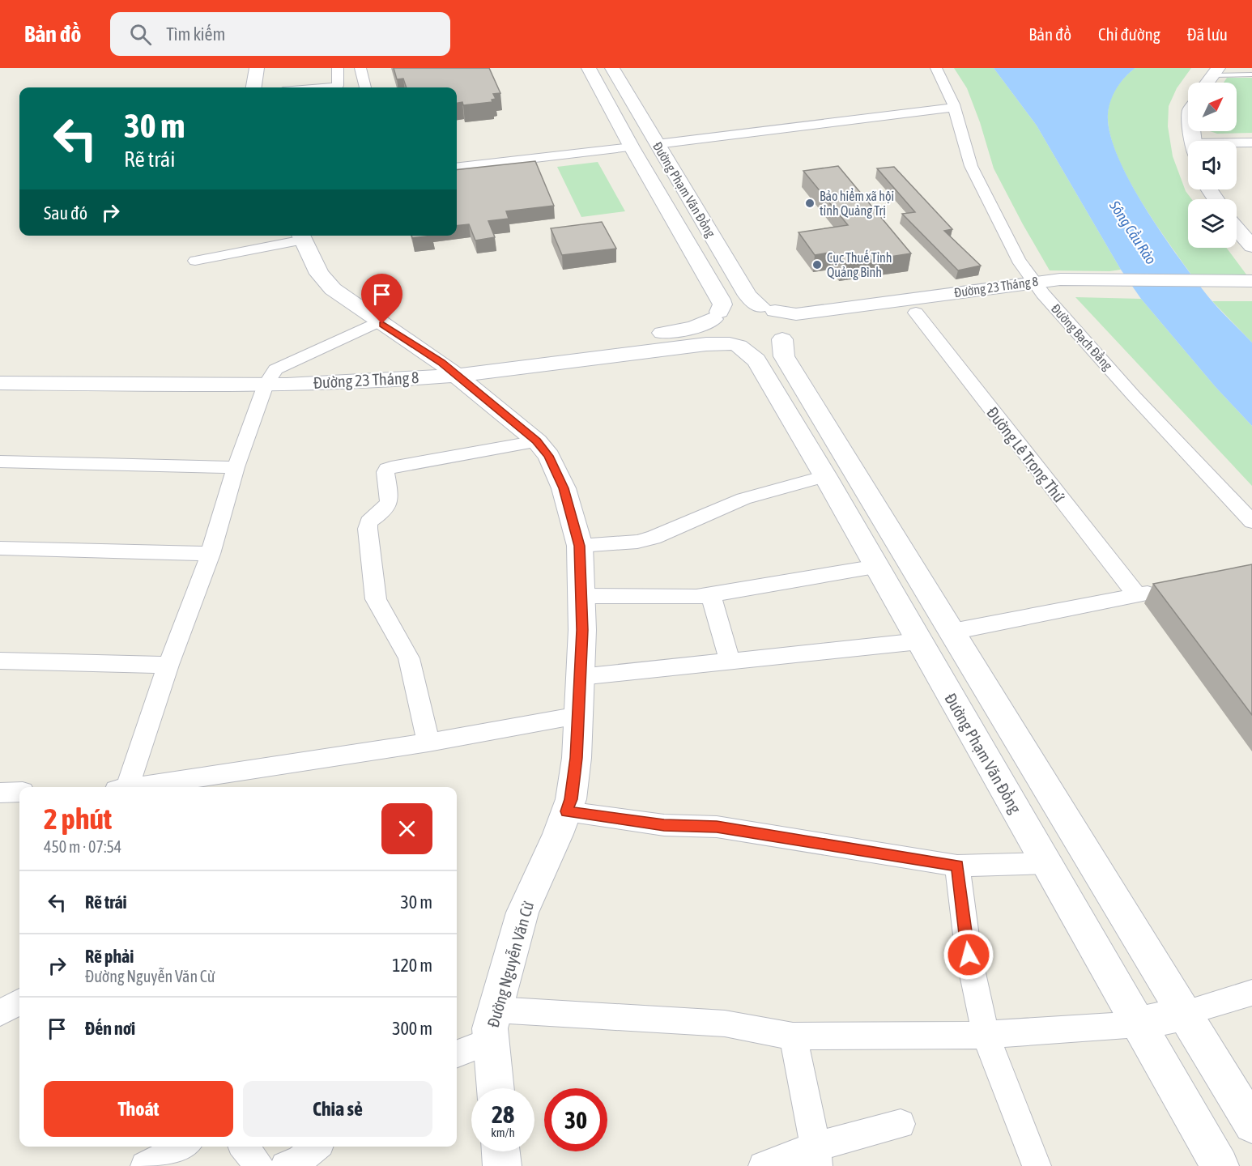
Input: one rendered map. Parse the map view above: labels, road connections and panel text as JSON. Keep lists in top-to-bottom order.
{
  "streets": {
    "street": [
      "Đường Phạm Văn Đồng",
      "Đường 23 Tháng 8",
      "Đường Bạch Đằng",
      "Đường Lê Trọng Thứ",
      "Đường Nguyễn Văn Cừ"
    ]
  },
  "crossings": [
    ["Đường Phạm Văn Đồng", "Đường 23 Tháng 8"],
    ["Đường 23 Tháng 8", "Đường Bạch Đằng"],
    ["Đường 23 Tháng 8", "Đường Lê Trọng Thứ"],
    ["Đường 23 Tháng 8", "Đường Nguyễn Văn Cừ"]
  ],
  "water": ["Sông Cầu Rào"],
  "places": ["Bảo hiểm xã hội tỉnh Quảng Trị", "Cục Thuế Tỉnh Quảng Bình"],
  "north": "top right",
  "page": {
    "header": "Bản đồ",
    "search": "Tìm kiếm",
    "nav": ["Bản đồ", "Chỉ đường", "Đã lưu"],
    "turn": ["30 m", "Rẽ trái"],
    "then": "Sau đó",
    "heading": ["2 phút", "450 m · 07:54"],
    "list": [
      {
        "name": "Rẽ trái",
        "value": "30 m"
      },
      {
        "name": "Rẽ phải",
        "note": "Đường Nguyễn Văn Cừ",
        "value": "120 m"
      },
      {
        "name": "Đến nơi",
        "value": "300 m"
      }
    ],
    "buttons": ["Thoát", "Chia sẻ"],
    "speed": "28 km/h",
    "limit": "30"
  }
}
